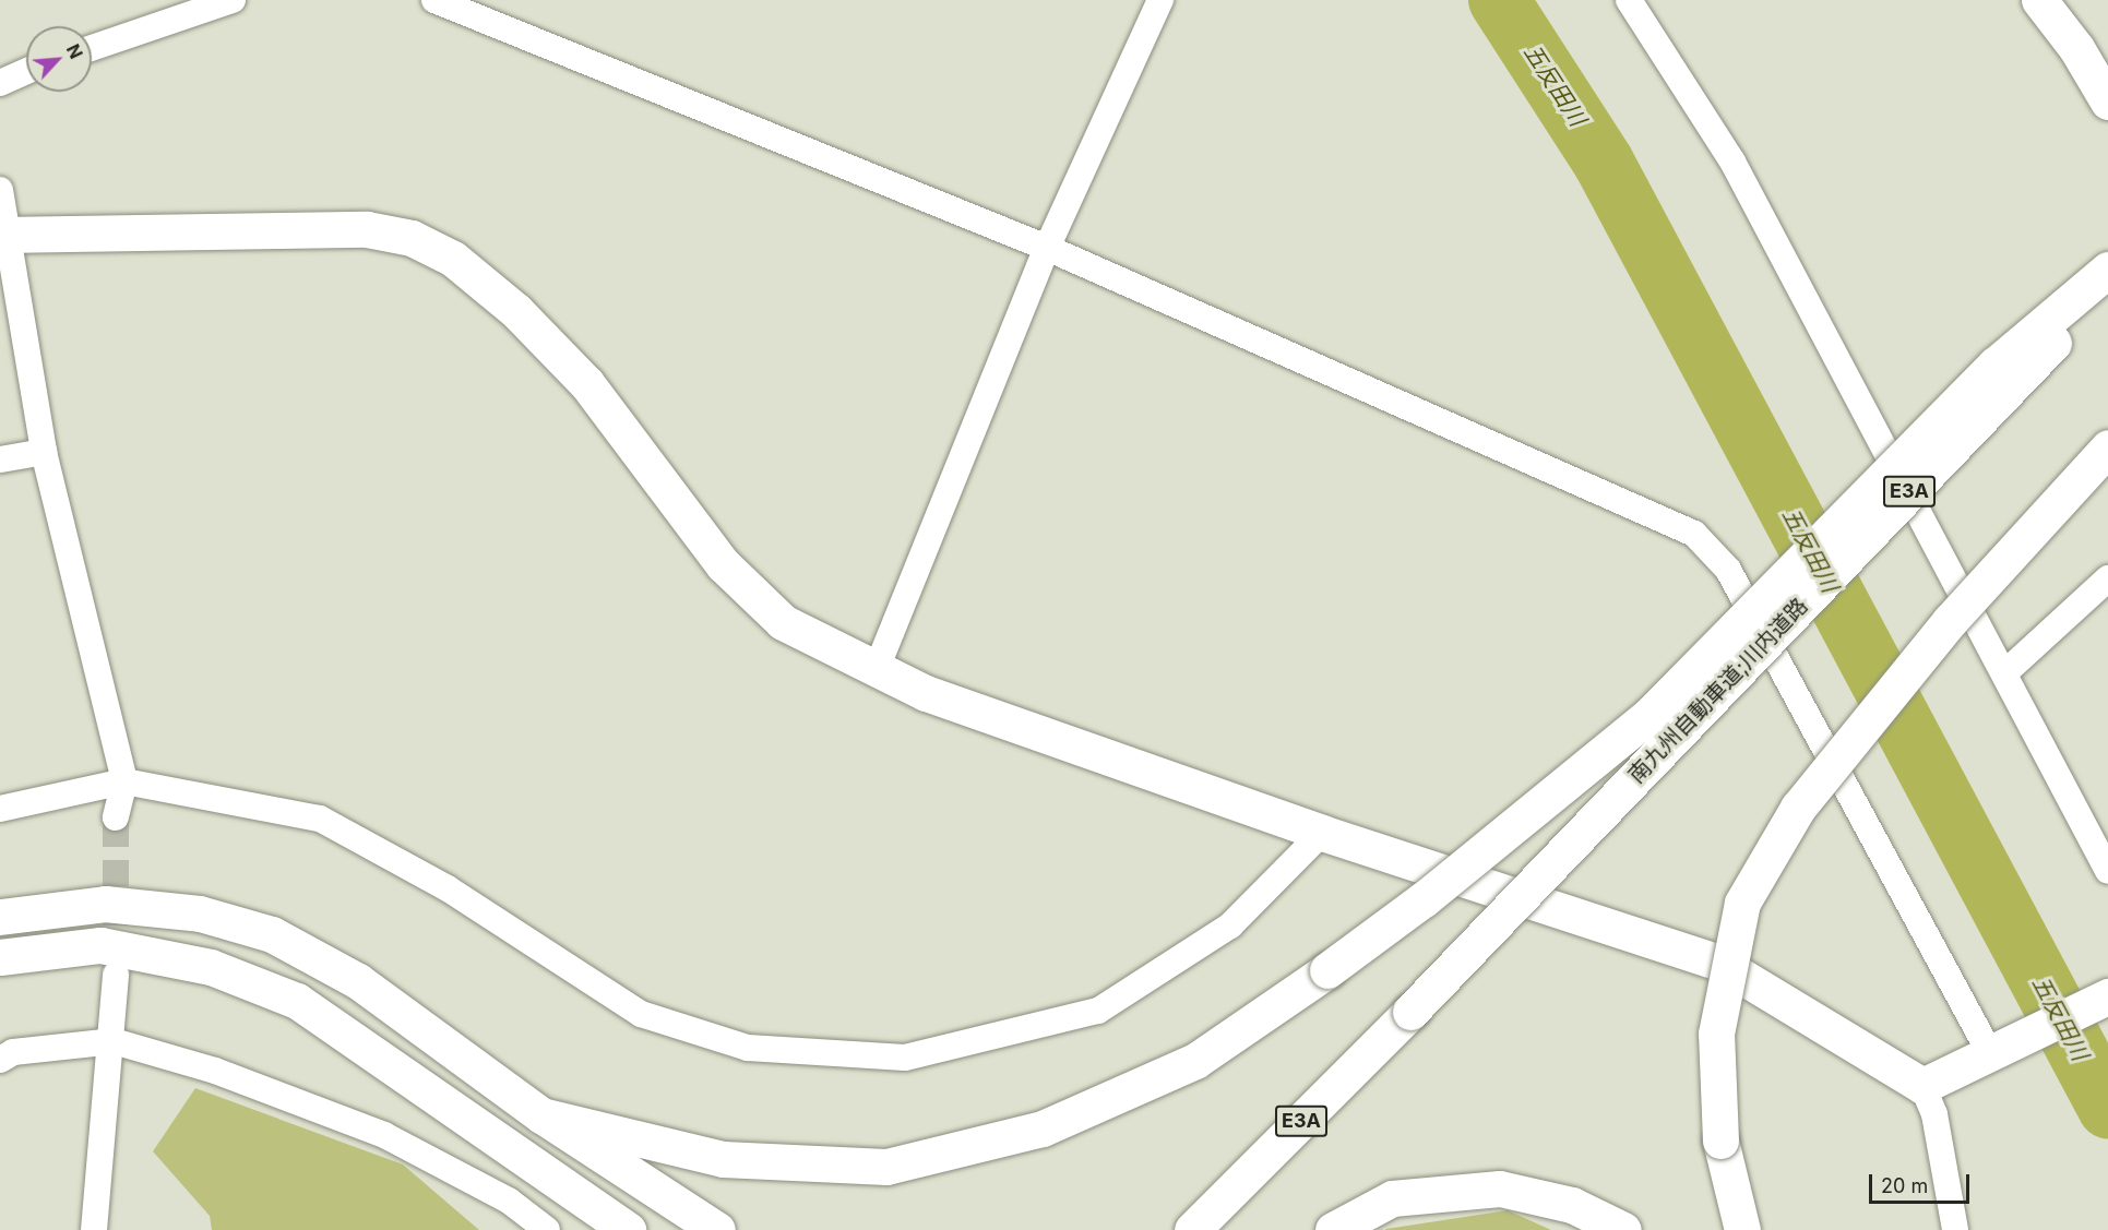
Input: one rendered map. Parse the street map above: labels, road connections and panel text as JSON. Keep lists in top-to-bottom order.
{
  "streets": {
    "main road": ["E3A", "南九州自動車道;川内道路"]
  },
  "water": ["五反田川"],
  "scale_bar": "20 m",
  "north": "top right"
}
